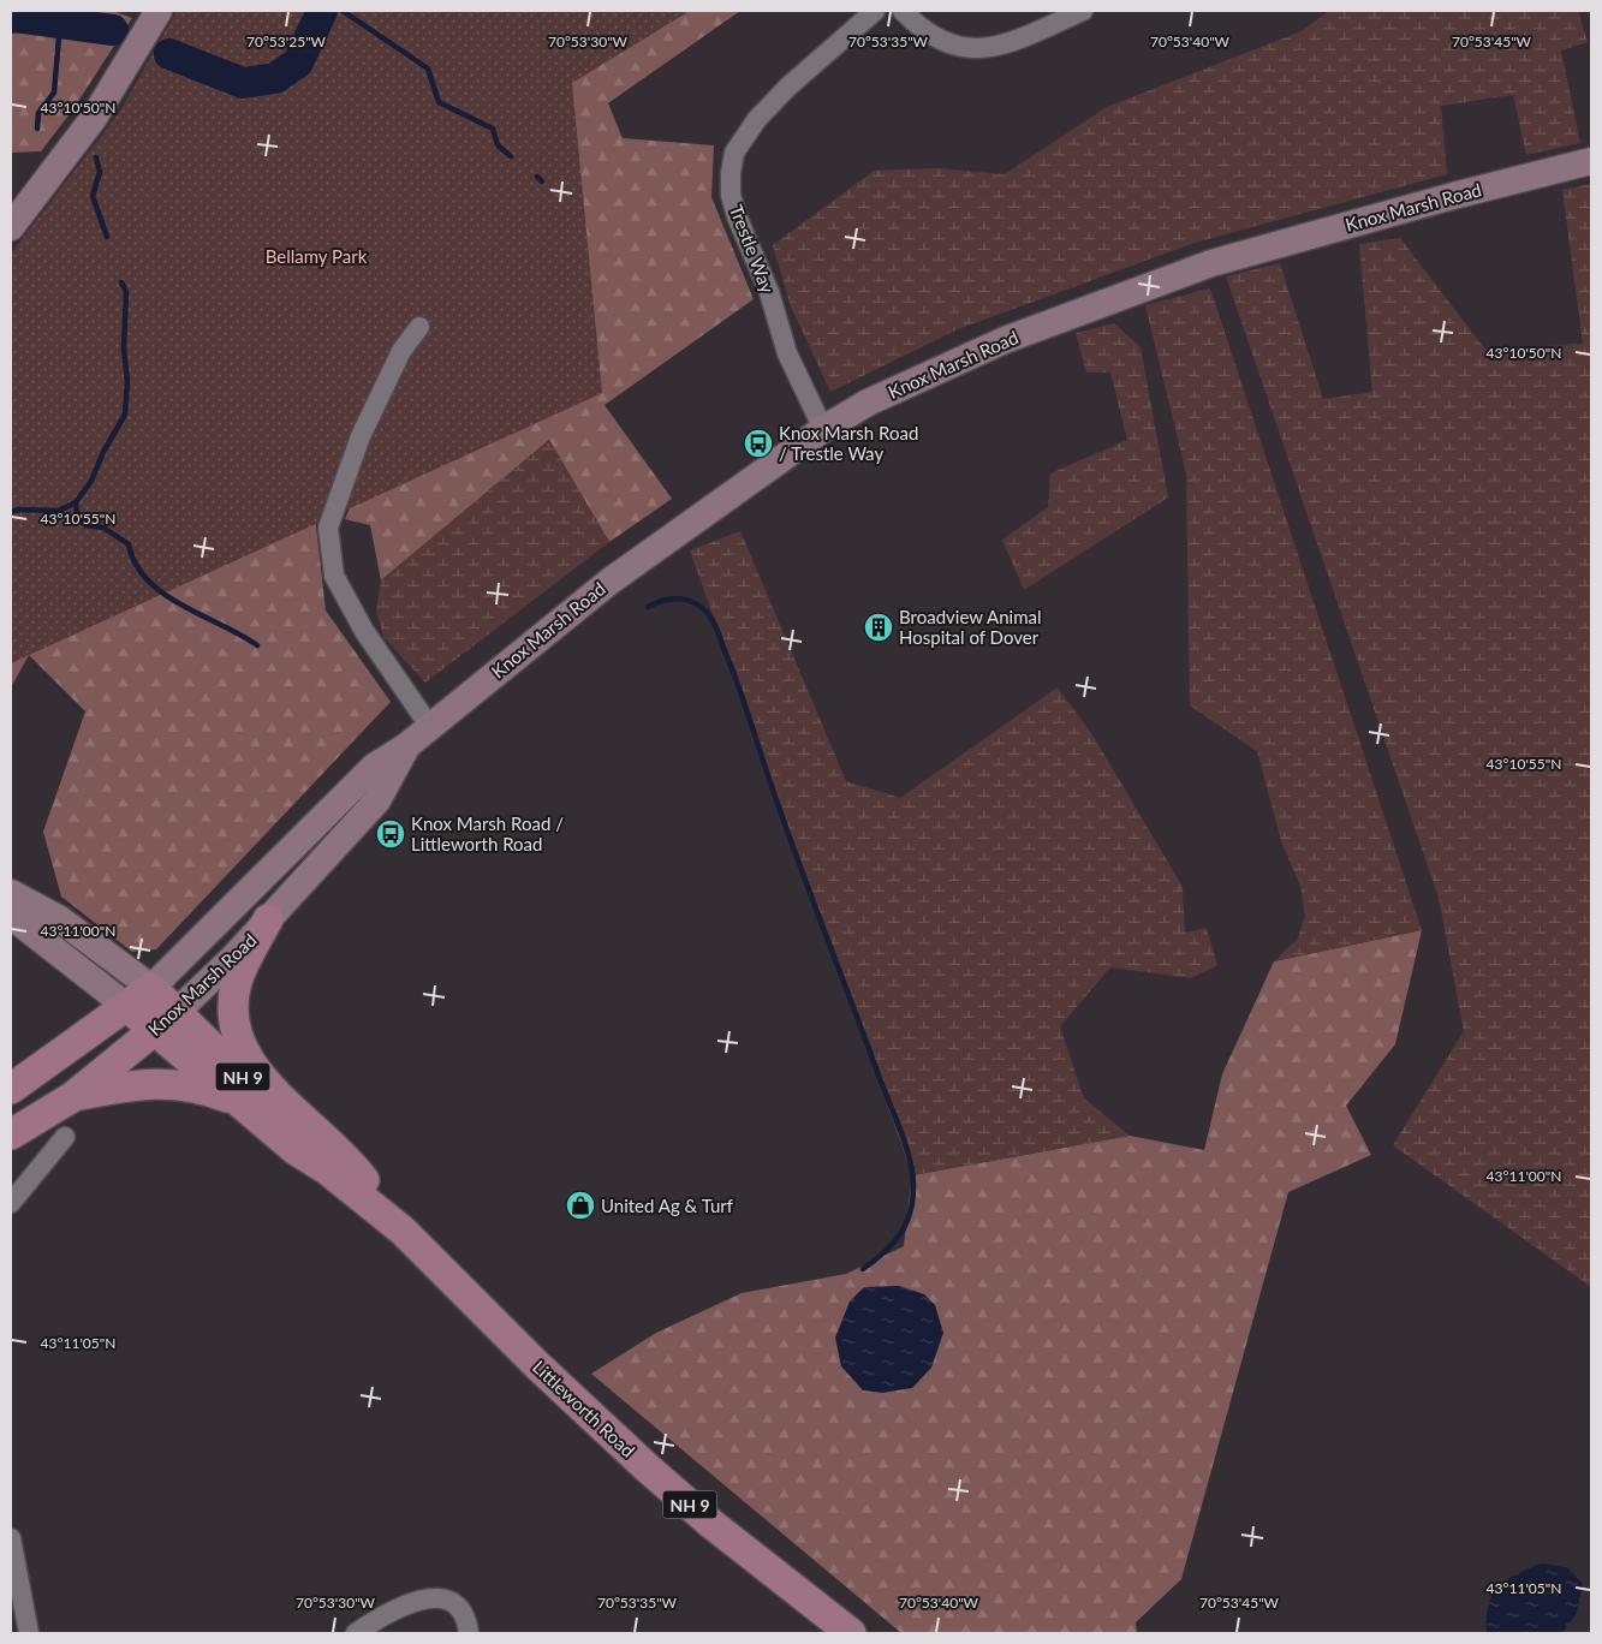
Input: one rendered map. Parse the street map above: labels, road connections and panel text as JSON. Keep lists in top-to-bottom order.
{
  "streets": {
    "main road": ["Knox Marsh Road", "NH 9", "Littleworth Road"],
    "street": ["Trestle Way"]
  },
  "crossings": [
    ["Knox Marsh Road", "Trestle Way"],
    ["Knox Marsh Road", "NH 9"],
    ["Knox Marsh Road", "Littleworth Road"],
    ["NH 9", "Littleworth Road"]
  ],
  "parks": ["Bellamy Park"],
  "places": {
    "bus stop": ["Knox Marsh Road / Trestle Way", "Knox Marsh Road / Littleworth Road"],
    "building": ["Broadview Animal Hospital of Dover"],
    "shop": ["United Ag & Turf"]
  },
  "coordinates": [
    "70°53'25\"W",
    "70°53'30\"W",
    "70°53'35\"W",
    "70°53'40\"W",
    "70°53'45\"W",
    "43°10'50\"N",
    "43°10'55\"N",
    "43°11'00\"N",
    "43°11'05\"N"
  ]
}
